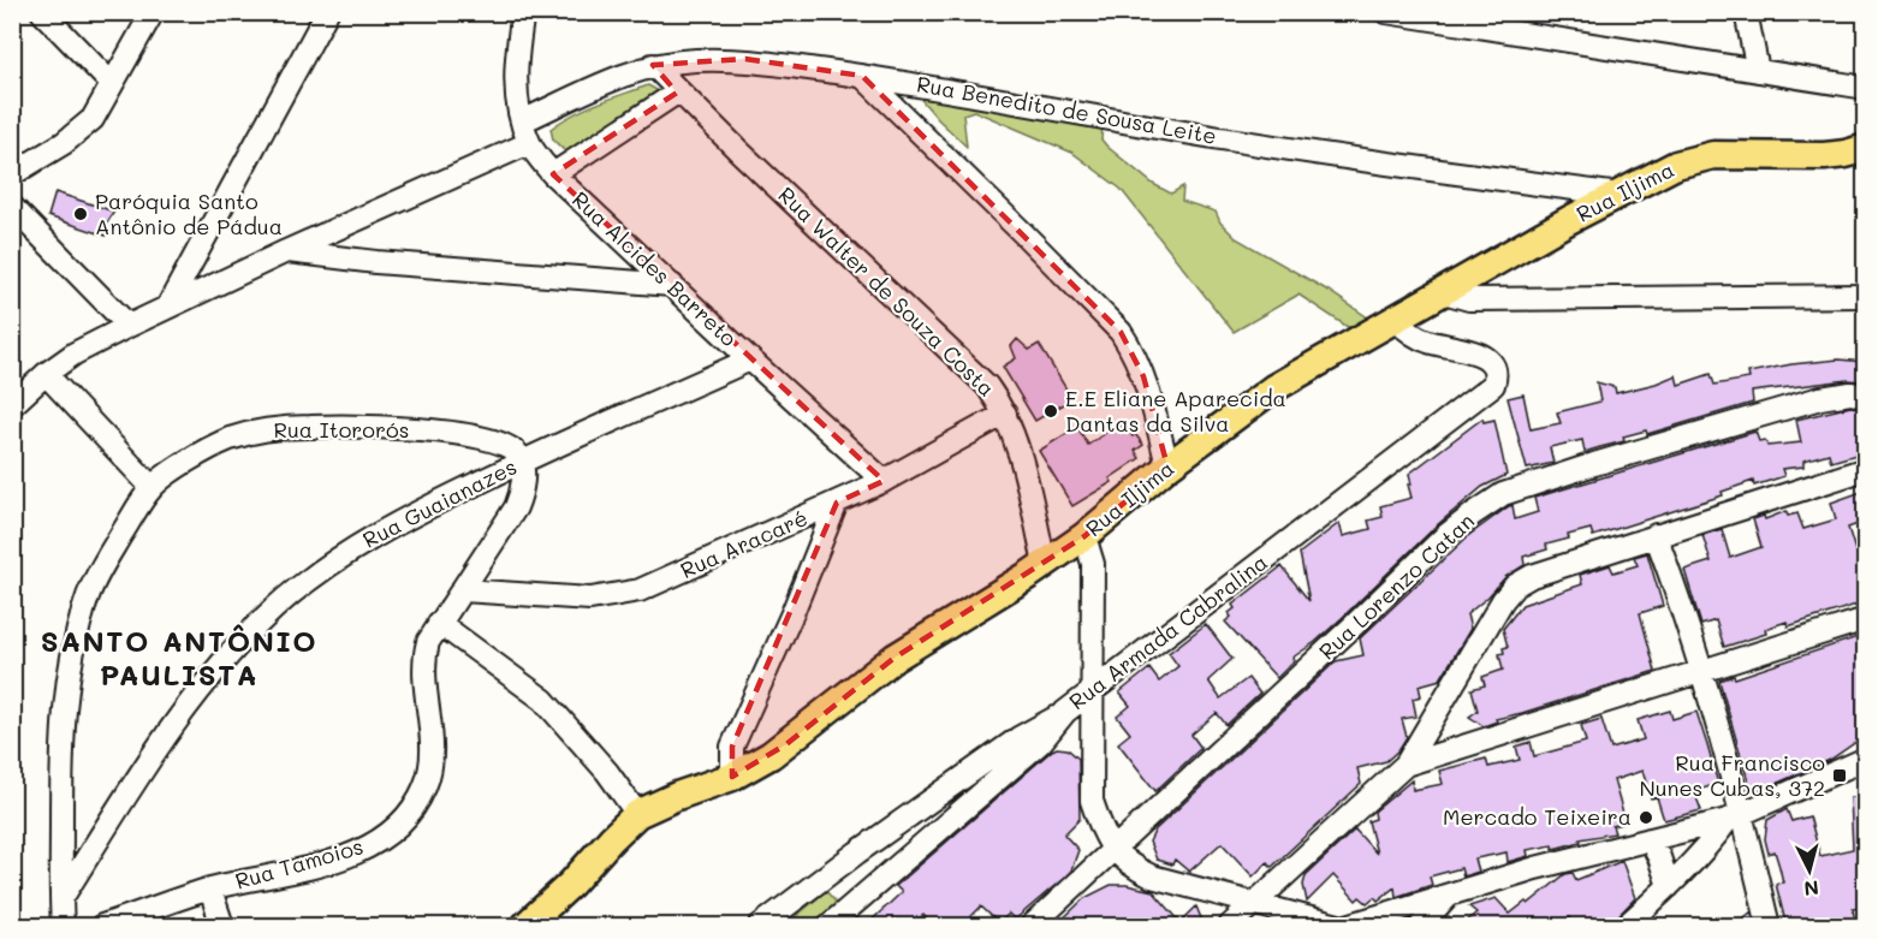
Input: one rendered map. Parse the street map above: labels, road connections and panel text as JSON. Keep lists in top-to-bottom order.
{
  "streets": {
    "main road": ["Rua Iljima"],
    "street": [
      "Rua Benedito de Sousa Leite",
      "Rua Alcides Barreto",
      "Rua Walter de Souza Costa",
      "Rua Itororós",
      "Rua Guaianazes",
      "Rua Aracaré",
      "Rua Lorenzo Catan",
      "Rua Armada Cabralina",
      "Rua Tamoios"
    ]
  },
  "crossings": [
    ["Rua Benedito de Sousa Leite", "Rua Iljima"],
    ["Rua Benedito de Sousa Leite", "Rua Alcides Barreto"],
    ["Rua Benedito de Sousa Leite", "Rua Walter de Souza Costa"],
    ["Rua Iljima", "Rua Walter de Souza Costa"],
    ["Rua Iljima", "Rua Armada Cabralina"],
    ["Rua Alcides Barreto", "Rua Guaianazes"],
    ["Rua Alcides Barreto", "Rua Aracaré"],
    ["Rua Walter de Souza Costa", "Rua Aracaré"],
    ["Rua Itororós", "Rua Guaianazes"],
    ["Rua Itororós", "Rua Tamoios"],
    ["Rua Guaianazes", "Rua Tamoios"],
    ["Rua Aracaré", "Rua Tamoios"]
  ],
  "districts": ["SANTO ANTÔNIO PAULISTA"],
  "places": {
    "other": ["Paróquia Santo Antônio de Pádua", "E.E Eliane Aparecida Dantas da Silva", "Mercado Teixeira"],
    "transit": ["Rua Francisco Nunes Cubas, 372"]
  },
  "north": "bottom"
}
